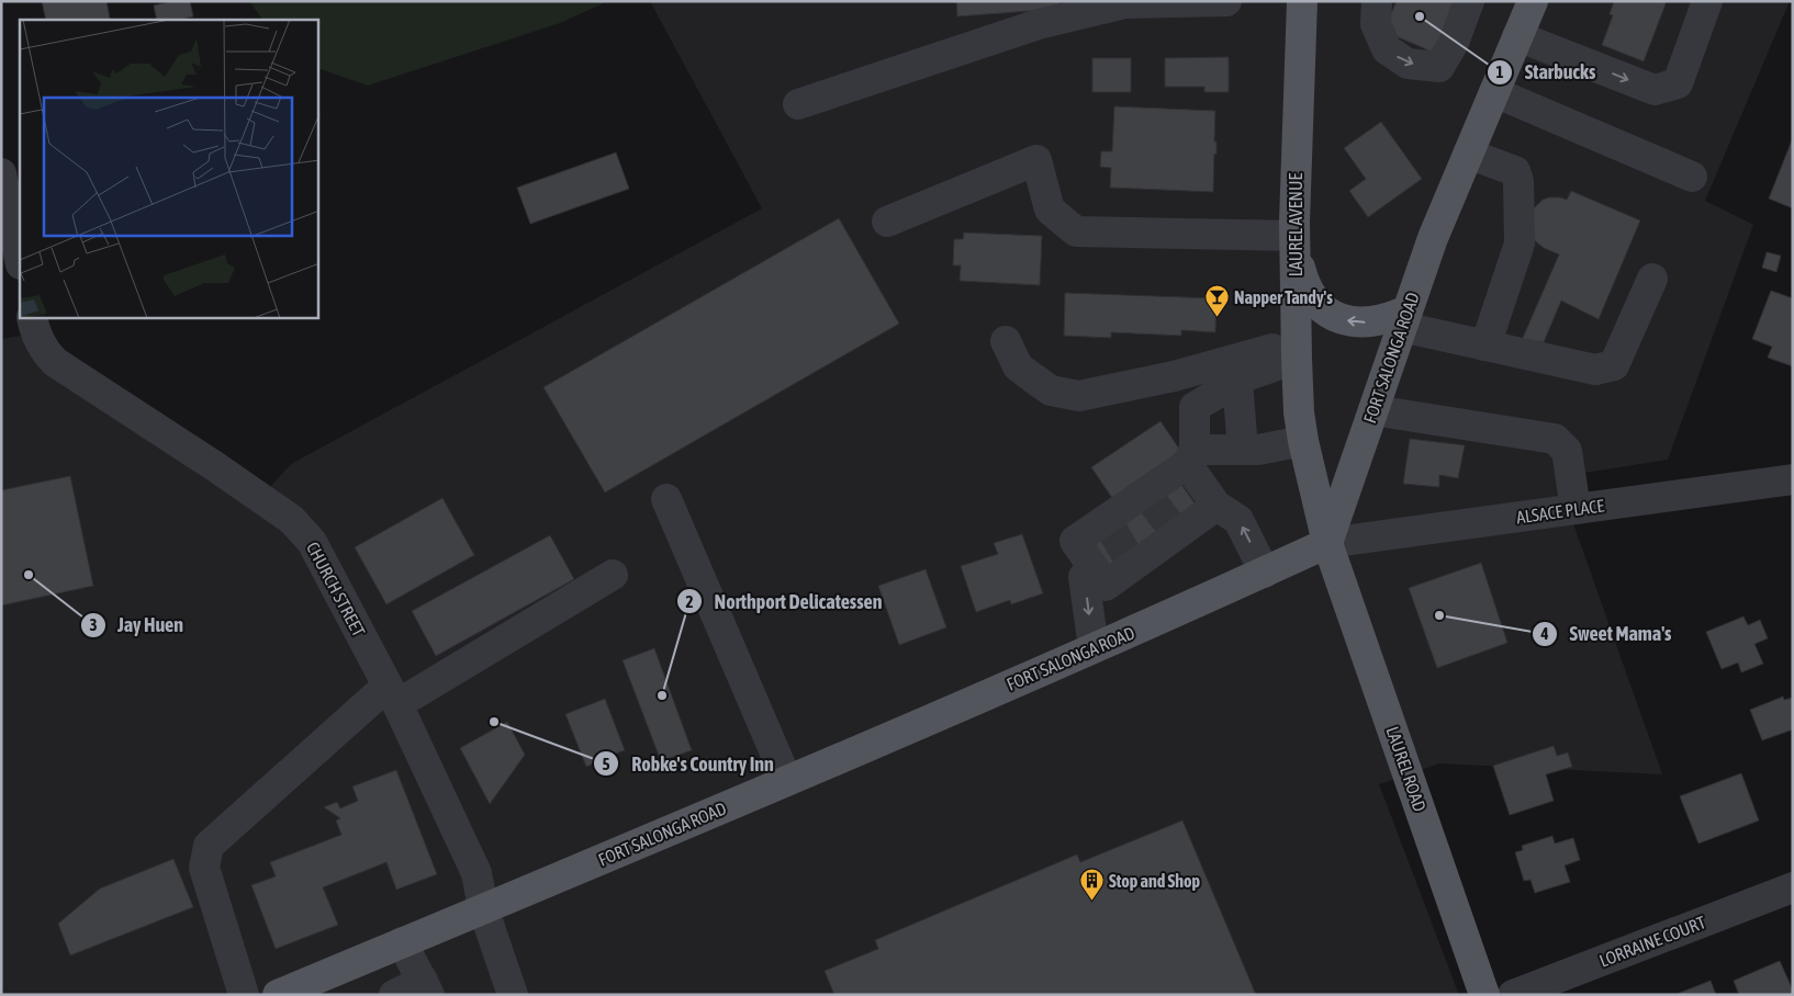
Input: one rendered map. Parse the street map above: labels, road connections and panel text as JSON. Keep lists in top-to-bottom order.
{
  "streets": {
    "main road": ["LAUREL AVENUE", "FORT SALONGA ROAD", "LAUREL ROAD"],
    "street": ["ALSACE PLACE", "CHURCH STREET", "LORRAINE COURT"]
  },
  "crossings": [
    ["LAUREL AVENUE", "FORT SALONGA ROAD"],
    ["LAUREL AVENUE", "ALSACE PLACE"],
    ["LAUREL AVENUE", "LAUREL ROAD"],
    ["FORT SALONGA ROAD", "ALSACE PLACE"],
    ["FORT SALONGA ROAD", "CHURCH STREET"],
    ["FORT SALONGA ROAD", "LAUREL ROAD"],
    ["ALSACE PLACE", "LAUREL ROAD"]
  ],
  "places": {
    "other": [
      "Starbucks",
      "Jay Huen",
      "Sweet Mama's",
      "Northport Delicatessen",
      "Robke's Country Inn"
    ],
    "bar": ["Napper Tandy's"],
    "building": ["Stop and Shop"]
  }
}
